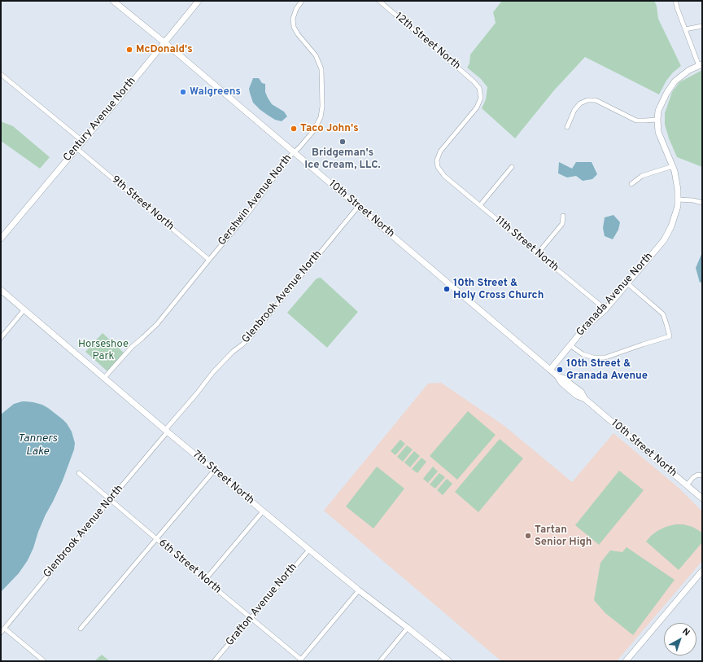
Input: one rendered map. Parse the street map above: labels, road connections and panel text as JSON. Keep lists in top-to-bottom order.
{
  "streets": {
    "main road": [
      "Century Avenue North",
      "10th Street North",
      "Granada Avenue North",
      "7th Street North"
    ],
    "street": [
      "12th Street North",
      "Gershwin Avenue North",
      "9th Street North",
      "11th Street North",
      "Glenbrook Avenue North",
      "6th Street North",
      "Grafton Avenue North"
    ]
  },
  "crossings": [
    ["12th Street North", "11th Street North"],
    ["Century Avenue North", "9th Street North"],
    ["Century Avenue North", "10th Street North"],
    ["Gershwin Avenue North", "9th Street North"],
    ["Gershwin Avenue North", "10th Street North"],
    ["Gershwin Avenue North", "7th Street North"],
    ["10th Street North", "Granada Avenue North"],
    ["10th Street North", "Glenbrook Avenue North"],
    ["11th Street North", "Granada Avenue North"],
    ["Glenbrook Avenue North", "7th Street North"],
    ["Glenbrook Avenue North", "6th Street North"],
    ["7th Street North", "Grafton Avenue North"],
    ["6th Street North", "Grafton Avenue North"]
  ],
  "water": ["Tanners Lake"],
  "parks": ["Horseshoe Park"],
  "places": [
    "McDonald's",
    "Walgreens",
    "Taco John's",
    "Bridgeman's Ice Cream, LLC.",
    "10th Street & Holy Cross Church",
    "10th Street & Granada Avenue",
    "Tartan Senior High"
  ],
  "north": "top right"
}
